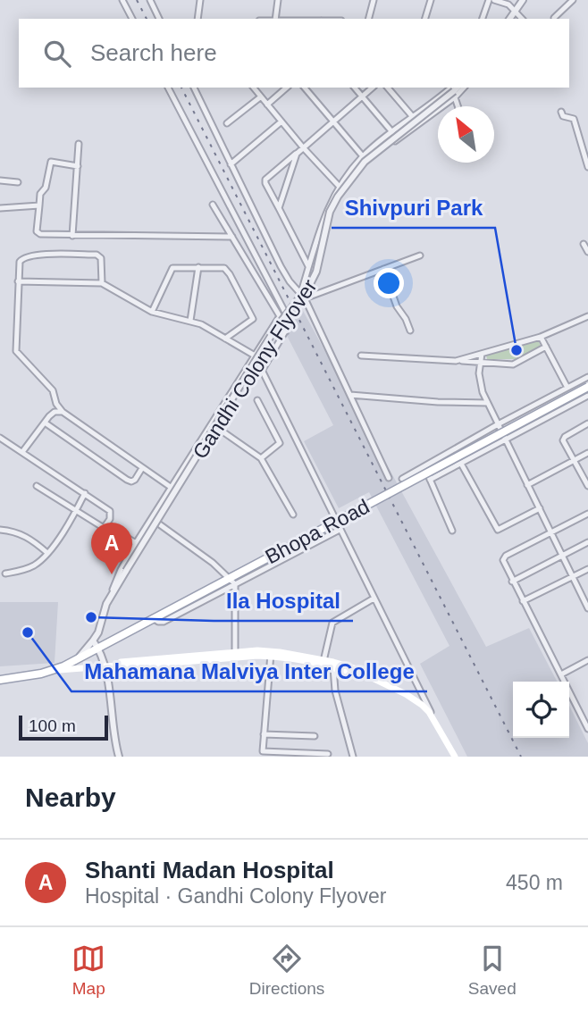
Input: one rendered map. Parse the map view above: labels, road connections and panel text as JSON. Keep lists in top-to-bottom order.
{
  "streets": {
    "main road": ["Bhopa Road"],
    "street": ["Gandhi Colony Flyover"]
  },
  "crossings": [
    ["Gandhi Colony Flyover", "Bhopa Road"]
  ],
  "places": ["Shivpuri Park", "Ila Hospital", "Mahamana Malviya Inter College"],
  "scale_bar": "100 m",
  "north": "top left",
  "page": {
    "search": "Search here",
    "pins": "A",
    "scale": "100 m",
    "heading": "Nearby",
    "list": [
      {
        "mark": "A",
        "name": "Shanti Madan Hospital",
        "note": "Hospital · Gandhi Colony Flyover",
        "value": "450 m"
      }
    ],
    "nav": ["Map", "Directions", "Saved"]
  }
}
